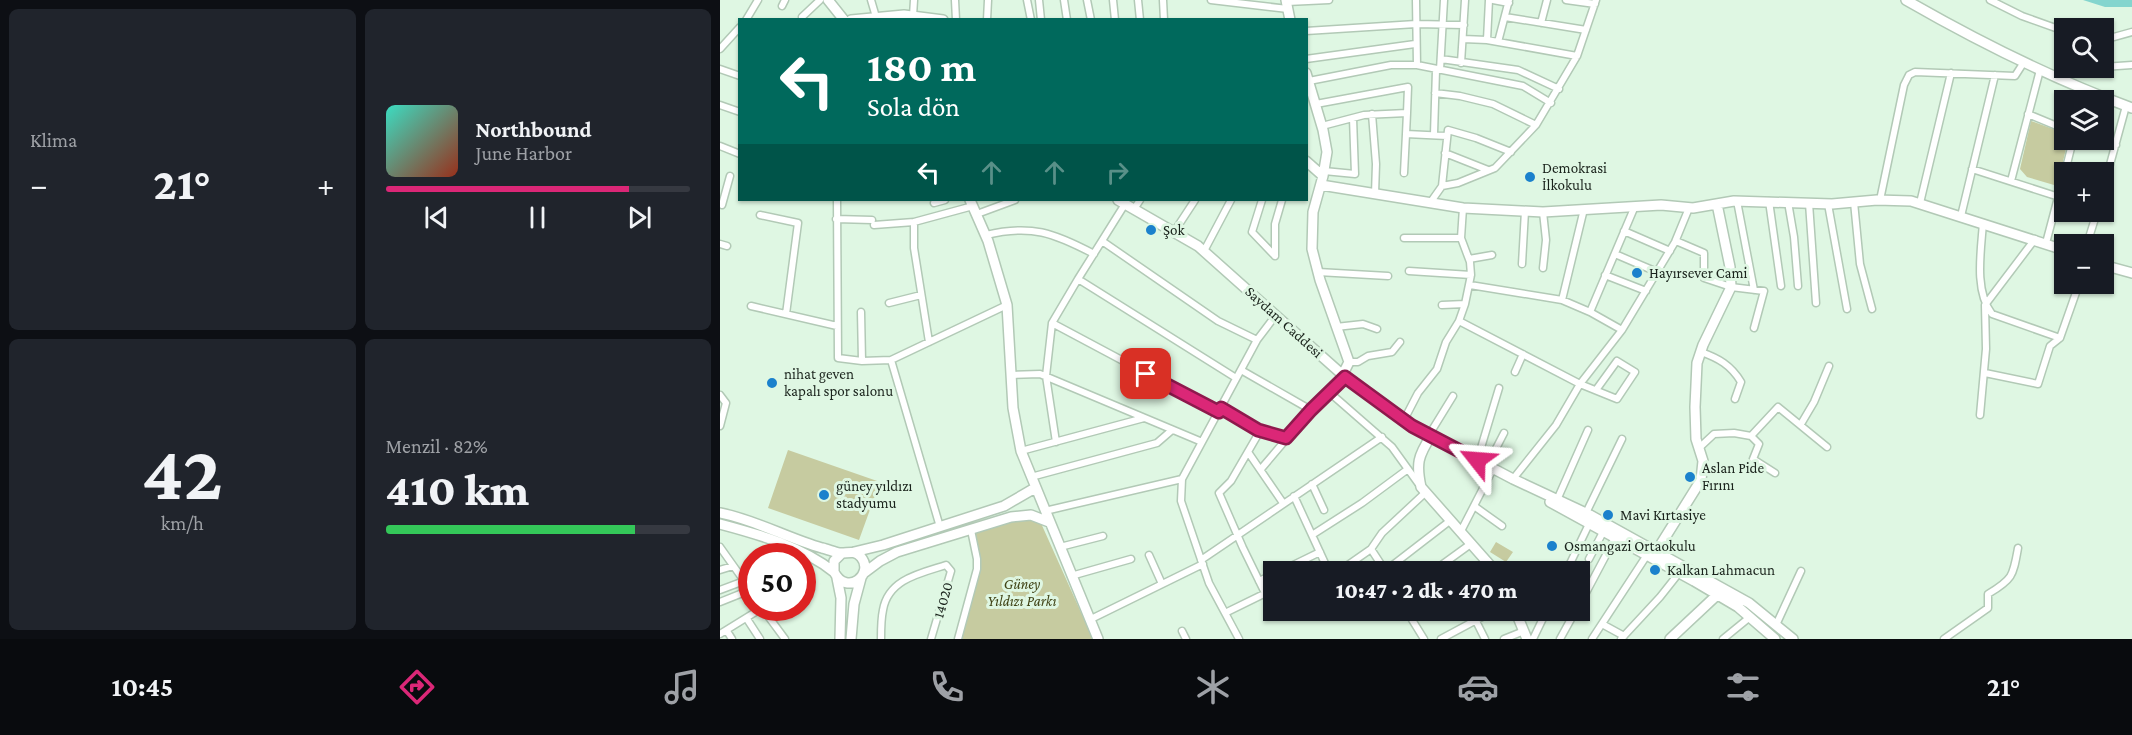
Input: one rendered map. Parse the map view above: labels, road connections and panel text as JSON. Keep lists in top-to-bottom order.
{
  "streets": {
    "main road": ["Saydam Caddesi"],
    "street": ["14020"]
  },
  "parks": ["Güney Yıldızı Parkı"],
  "places": [
    "Demokrasi İlkokulu",
    "Şok",
    "Hayırsever Cami",
    "nihat geven kapalı spor salonu",
    "Aslan Pide Fırını",
    "güney yıldızı stadyumu",
    "Mavi Kırtasiye",
    "Osmangazi Ortaokulu",
    "Kalkan Lahmacun"
  ],
  "page": {
    "tile": [
      "Klima",
      ["42", "km/h"],
      ["Menzil · 82%", "410 km"]
    ],
    "map_buttons": ["+", "−"],
    "turn": ["180 m", "Sola dön"],
    "song": ["Northbound", "June Harbor"],
    "heat": ["−", "21°", "+"],
    "limit": "50",
    "trip": "10:47 · 2 dk · 470 m",
    "tabs": ["10:45", "21°"]
  }
}
